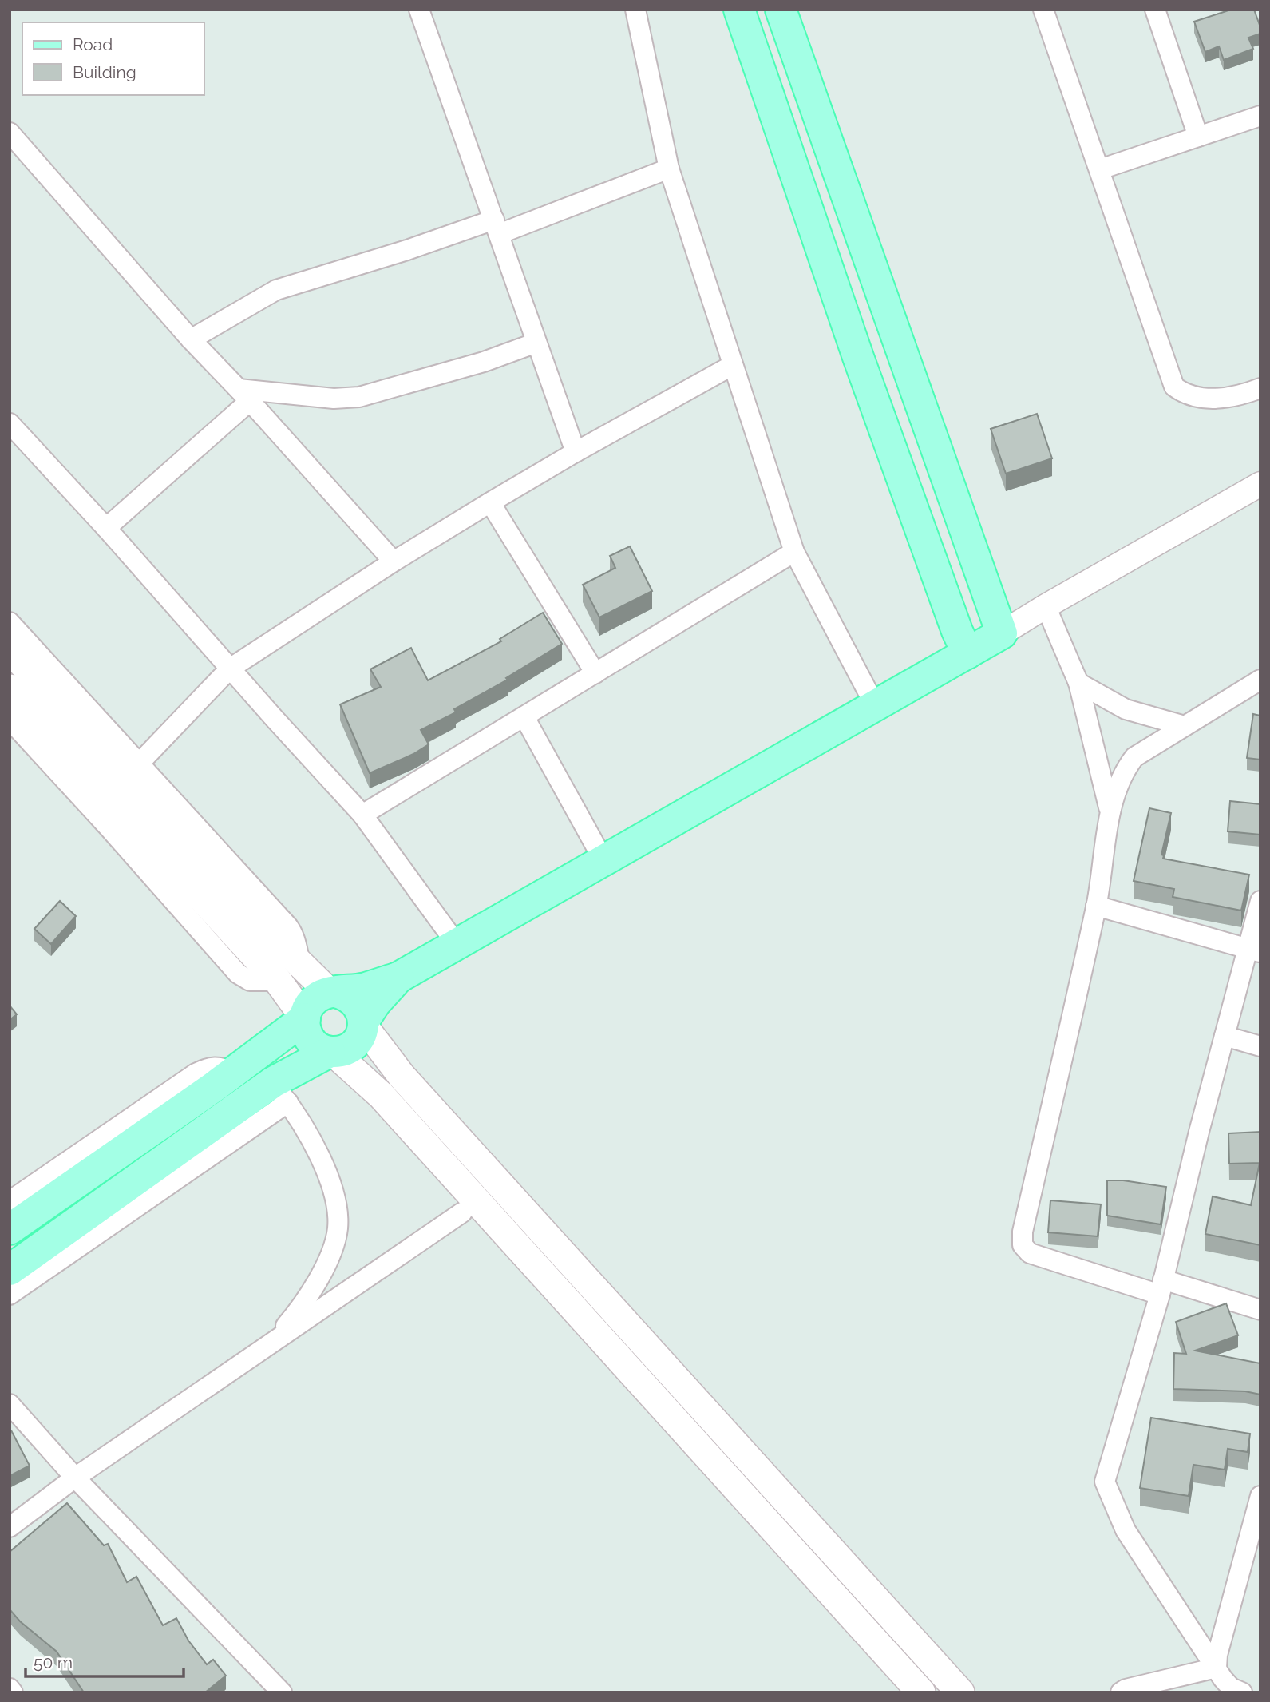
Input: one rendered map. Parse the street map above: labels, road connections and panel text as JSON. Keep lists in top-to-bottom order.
{
  "legend": ["Road", "Building"],
  "scale_bar": "50 m"
}
